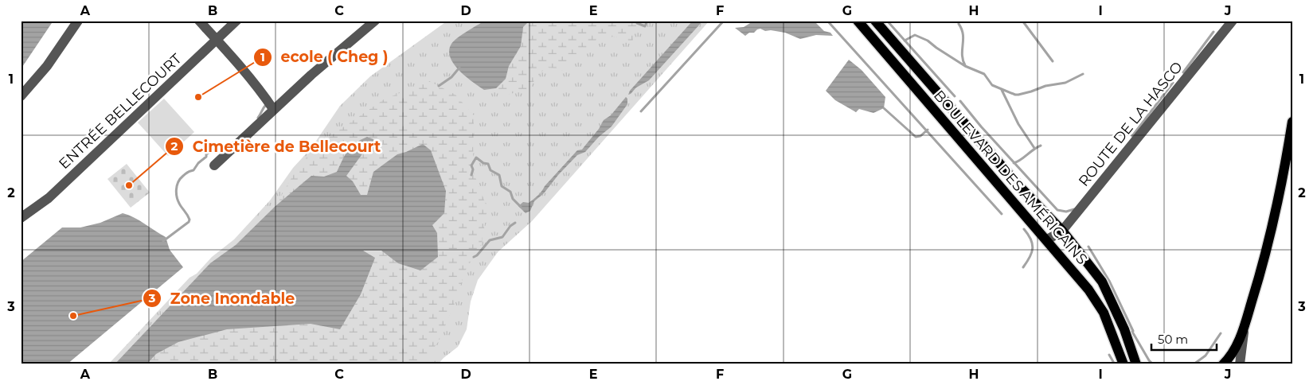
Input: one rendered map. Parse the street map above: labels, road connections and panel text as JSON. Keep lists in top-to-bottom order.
{
  "streets": {
    "main road": ["BOULEVARD DES AMÉRICAINS"],
    "street": ["ENTRÉE BELLECOURT", "ROUTE DE LA HASCO"]
  },
  "crossings": [
    ["ROUTE DE LA HASCO", "BOULEVARD DES AMÉRICAINS"]
  ],
  "places": ["ecole ( Cheg )", "Cimetière de Bellecourt", "Zone Inondable"],
  "scale_bar": "50 m",
  "grid": {
    "columns": [
      "A",
      "B",
      "C",
      "D",
      "E",
      "F",
      "G",
      "H",
      "I",
      "J"
    ],
    "rows": ["1", "2", "3"]
  }
}
